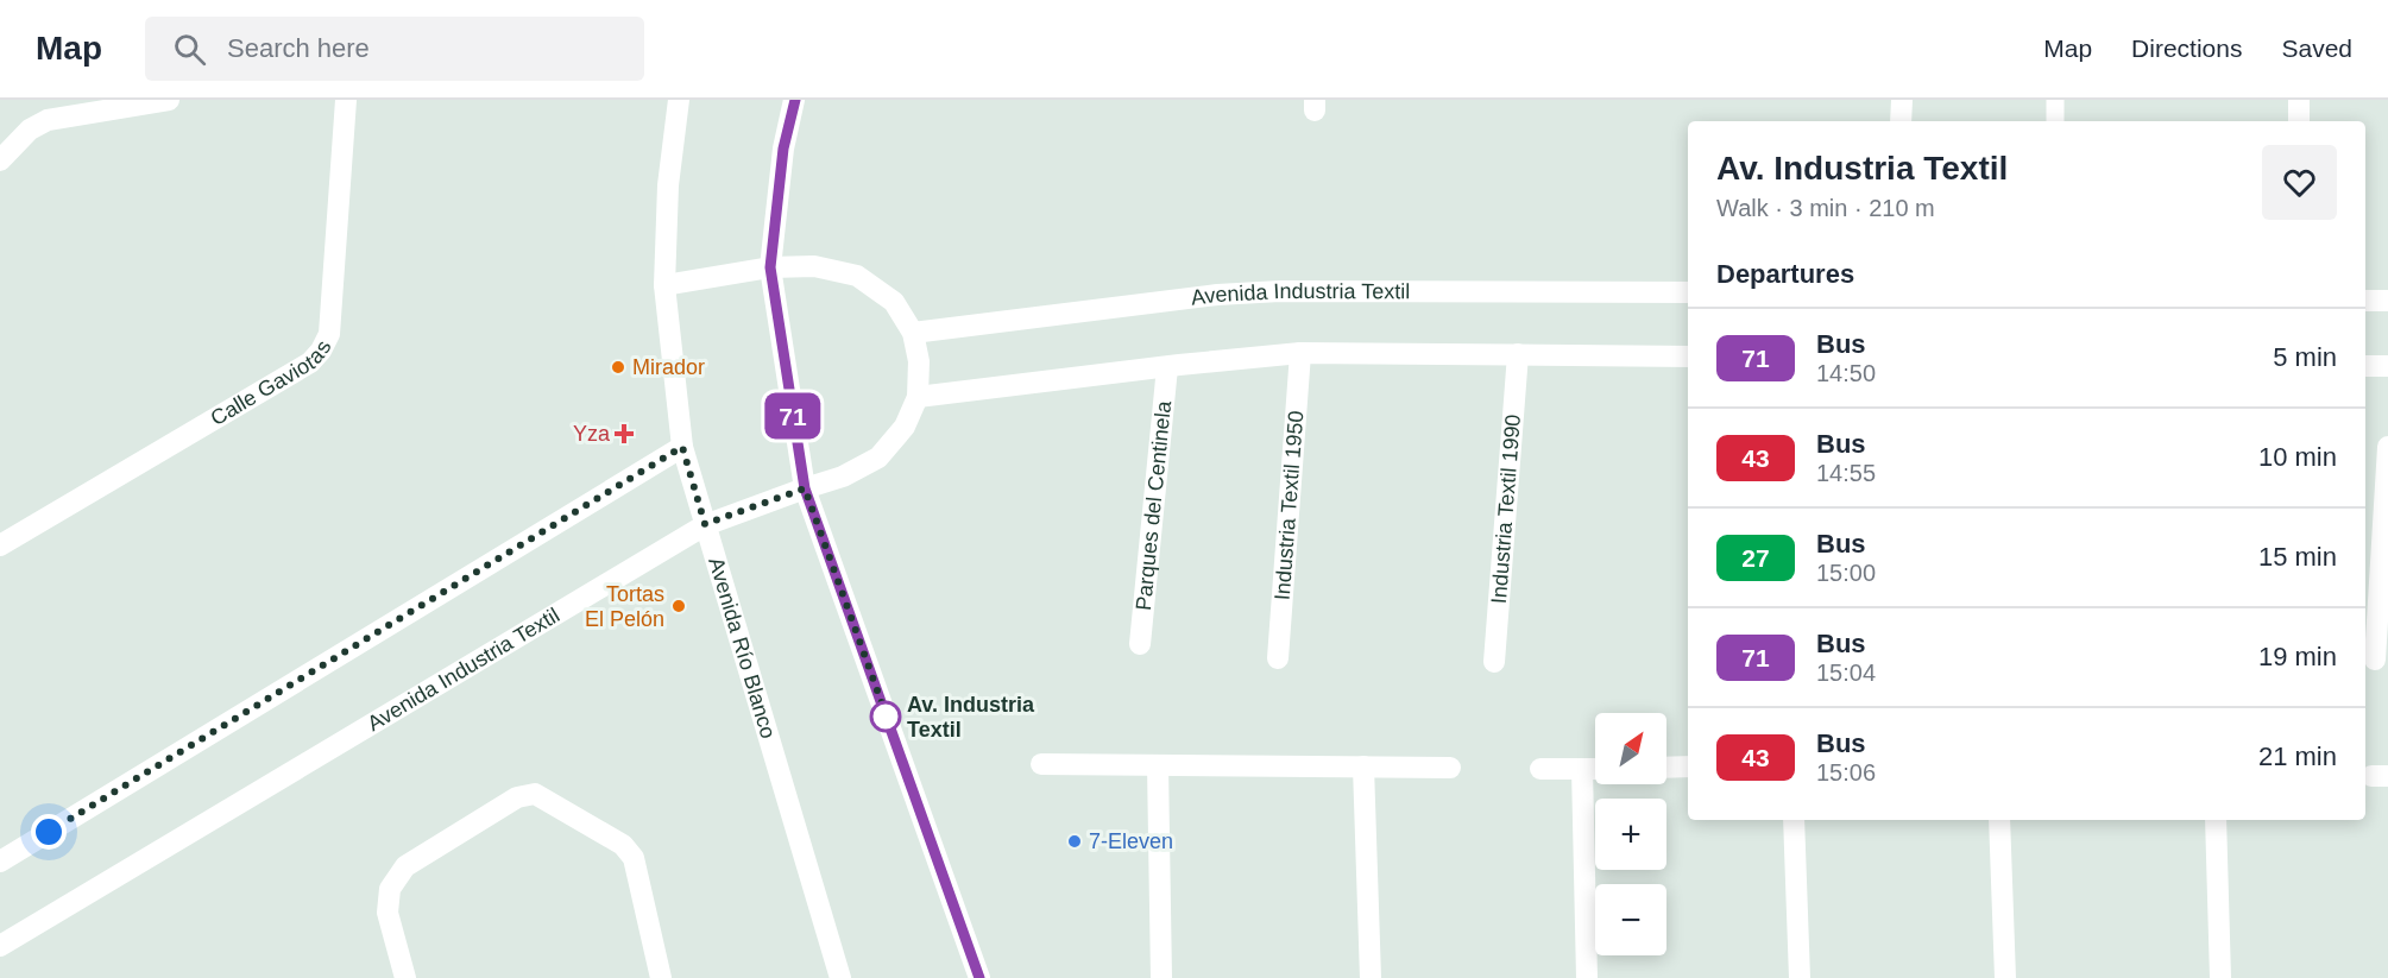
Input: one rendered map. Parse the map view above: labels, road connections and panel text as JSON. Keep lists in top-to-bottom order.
{
  "streets": {
    "street": [
      "Avenida Industria Textil",
      "Calle Gaviotas",
      "Parques del Centinela",
      "Industria Textil 1950",
      "Industria Textil 1990",
      "Avenida Río Blanco"
    ]
  },
  "crossings": [
    ["Avenida Industria Textil", "Avenida Río Blanco"]
  ],
  "places": {
    "other": [
      "Mirador",
      "Tortas El Pelón",
      "Av. Industria Textil",
      "7-Eleven"
    ],
    "health": ["Yza"]
  },
  "lines": ["bus line 71"],
  "north": "top right",
  "page": {
    "header": "Map",
    "search": "Search here",
    "nav": ["Map", "Directions", "Saved"],
    "on_map": "71",
    "heading": [
      ["Av. Industria Textil", "Walk · 3 min · 210 m"],
      "Departures"
    ],
    "list": [
      {
        "mark": "71",
        "name": "Bus",
        "note": "14:50",
        "value": "5 min"
      },
      {
        "mark": "43",
        "name": "Bus",
        "note": "14:55",
        "value": "10 min"
      },
      {
        "mark": "27",
        "name": "Bus",
        "note": "15:00",
        "value": "15 min"
      },
      {
        "mark": "71",
        "name": "Bus",
        "note": "15:04",
        "value": "19 min"
      },
      {
        "mark": "43",
        "name": "Bus",
        "note": "15:06",
        "value": "21 min"
      }
    ],
    "map_buttons": ["+", "−"]
  }
}
